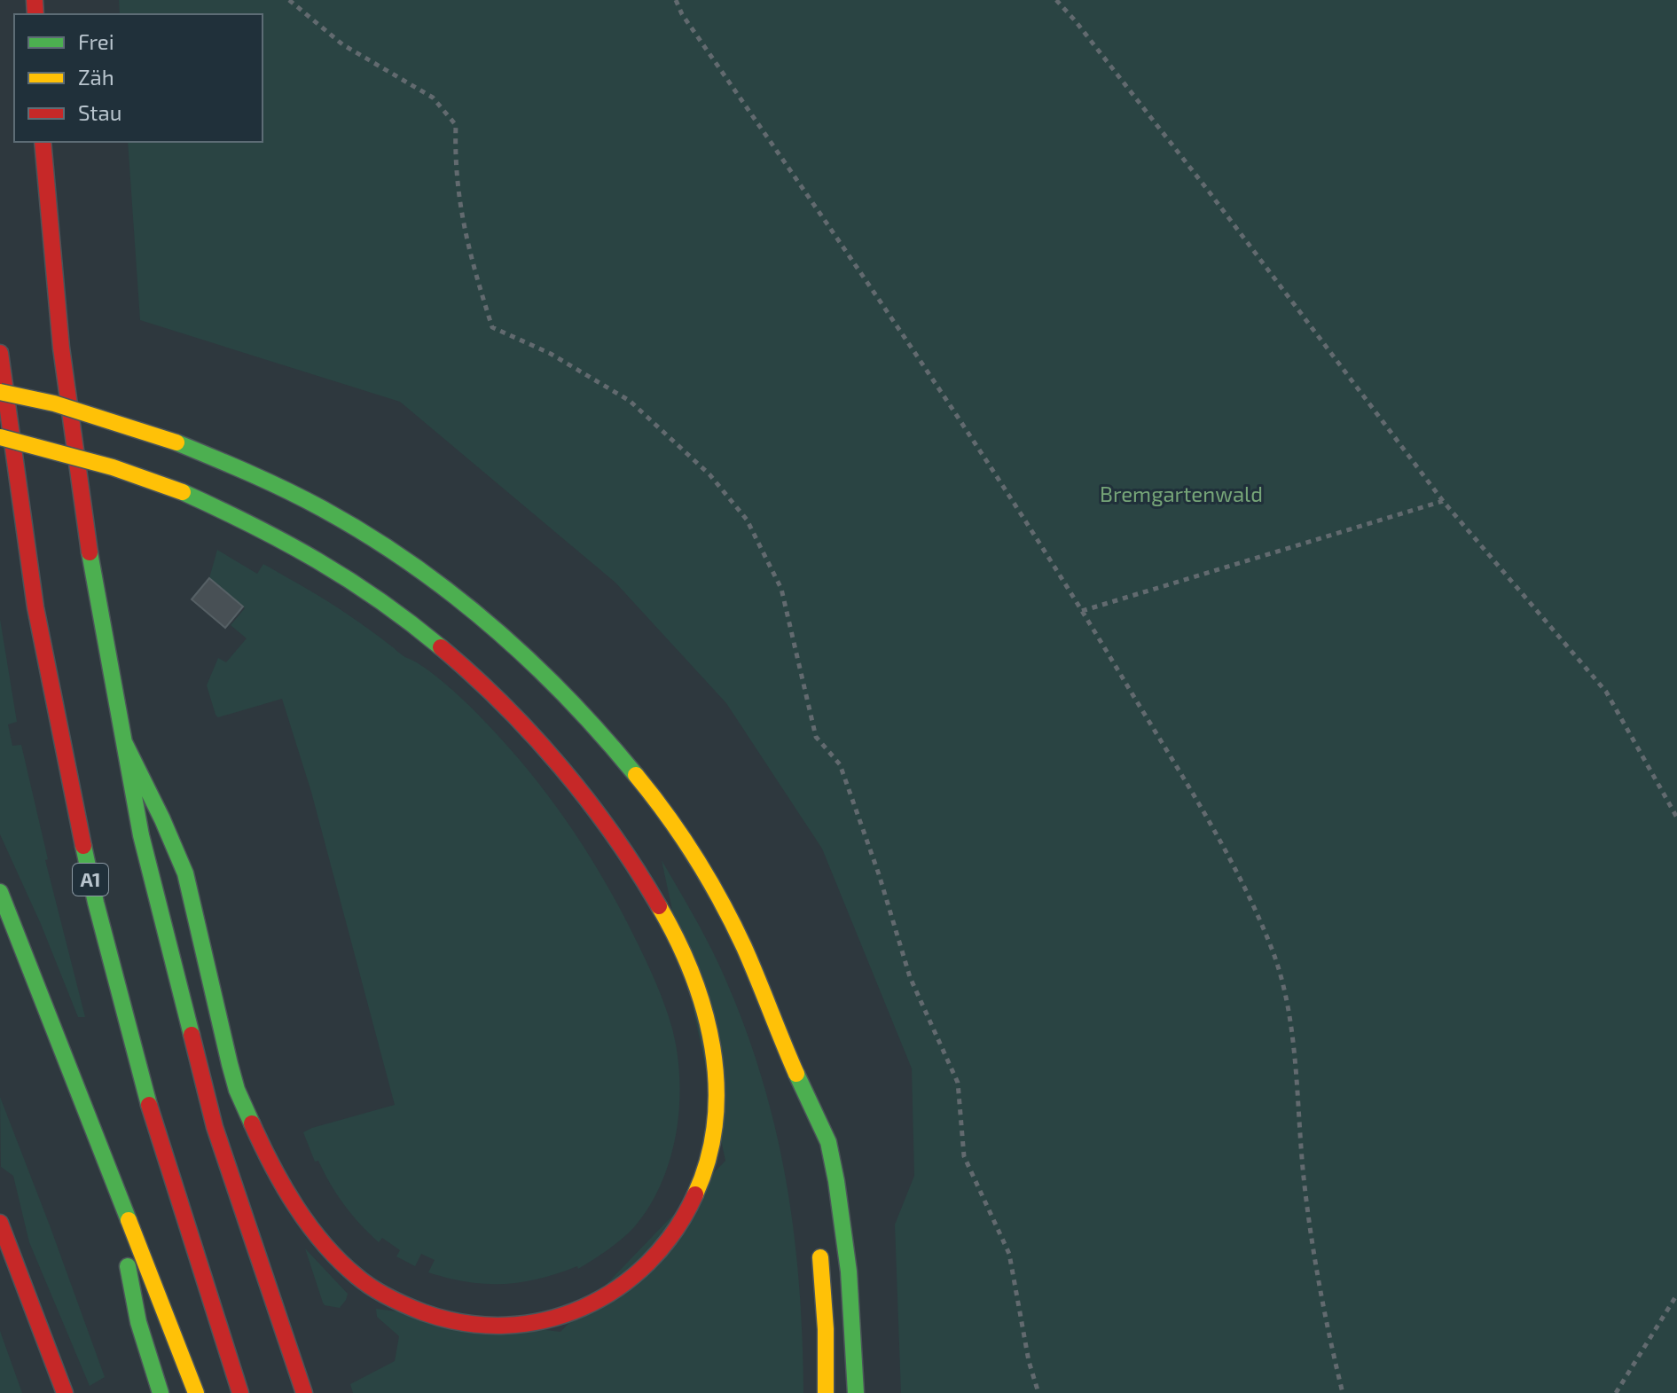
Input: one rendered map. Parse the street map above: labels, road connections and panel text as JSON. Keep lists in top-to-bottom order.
{
  "streets": {
    "highway": ["A1"]
  },
  "parks": ["Bremgartenwald"],
  "legend": ["Frei", "Zäh", "Stau"]
}
